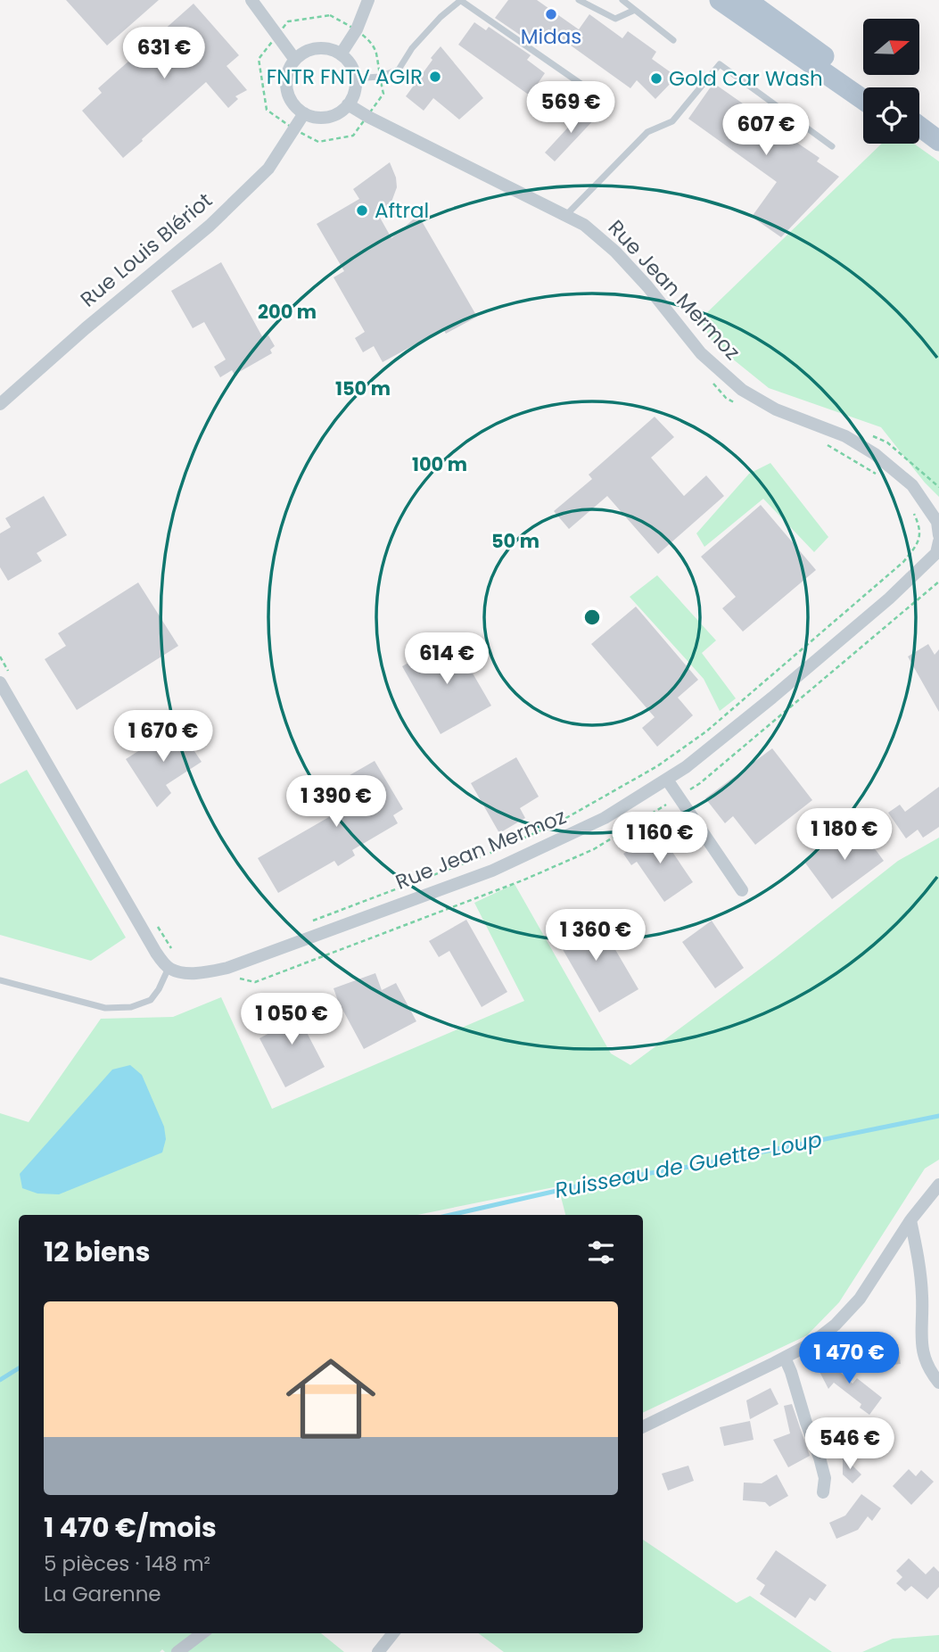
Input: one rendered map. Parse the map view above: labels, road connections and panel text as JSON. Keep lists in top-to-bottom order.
{
  "streets": {
    "street": ["Rue Louis Blériot", "Rue Jean Mermoz"]
  },
  "crossings": [
    ["Rue Louis Blériot", "Rue Jean Mermoz"]
  ],
  "water": ["Ruisseau de Guette-Loup"],
  "places": [
    "Midas",
    "FNTR FNTV AGIR",
    "Gold Car Wash",
    "Aftral"
  ],
  "north": "right",
  "page": {
    "price": [
      "631 €",
      "569 €",
      "607 €",
      "614 €",
      "1 670 €",
      "1 390 €",
      "1 180 €",
      "1 160 €",
      "1 360 €",
      "1 050 €",
      "1 470 €",
      "546 €"
    ],
    "heading": "12 biens",
    "list": [
      {
        "name": "1 470 €/mois",
        "note": "5 pièces · 148 m² · La Garenne"
      }
    ]
  },
  "rings": [
    "200 m",
    "150 m",
    "100 m",
    "50 m"
  ]
}
